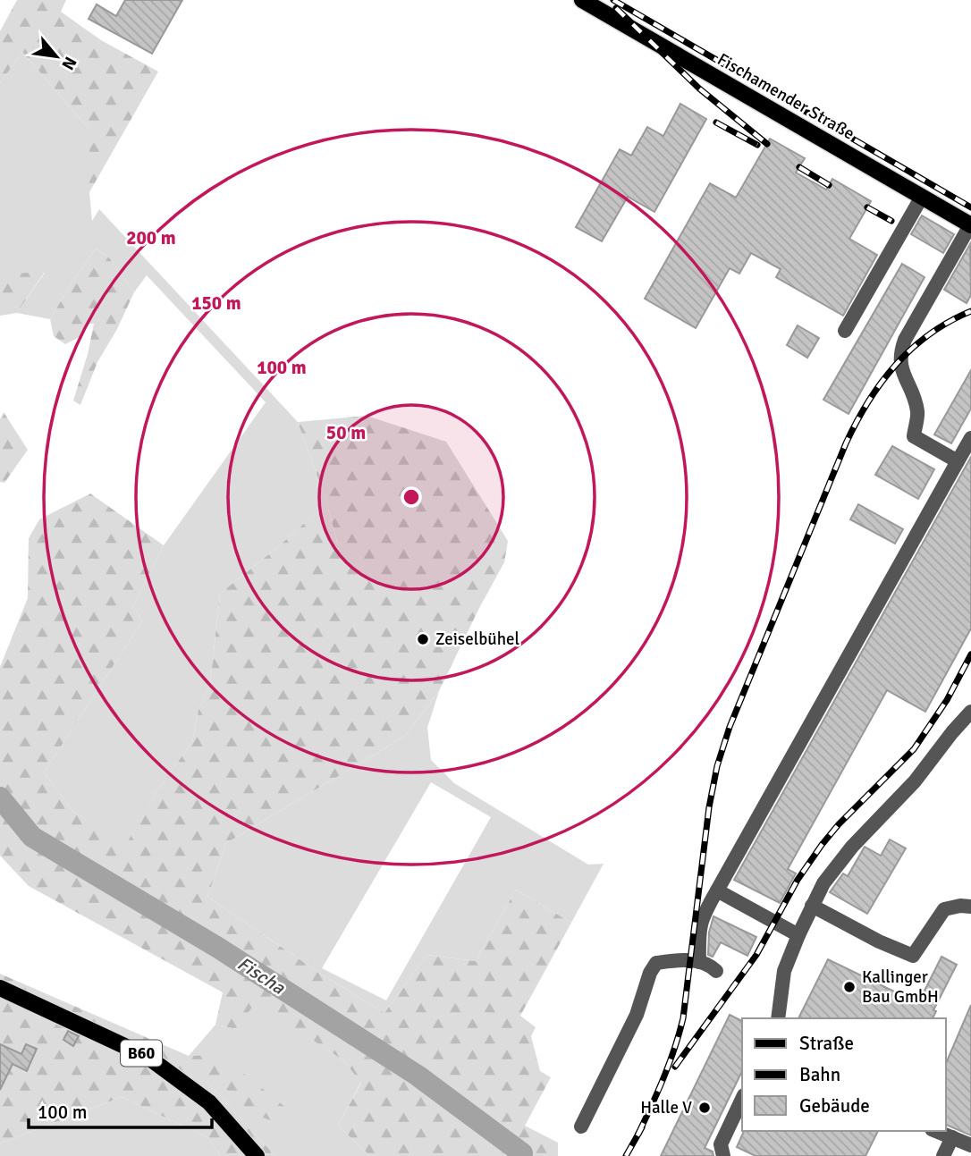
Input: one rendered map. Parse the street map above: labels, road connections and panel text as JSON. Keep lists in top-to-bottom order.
{
  "streets": {
    "main road": ["Fischamender Straße", "B60"]
  },
  "water": ["Fischa"],
  "places": ["Zeiselbühel", "Kallinger Bau GmbH", "Halle V"],
  "legend": ["Straße", "Bahn", "Gebäude"],
  "scale_bar": "100 m",
  "north": "bottom right",
  "rings": [
    "200 m",
    "150 m",
    "100 m",
    "50 m"
  ]
}
